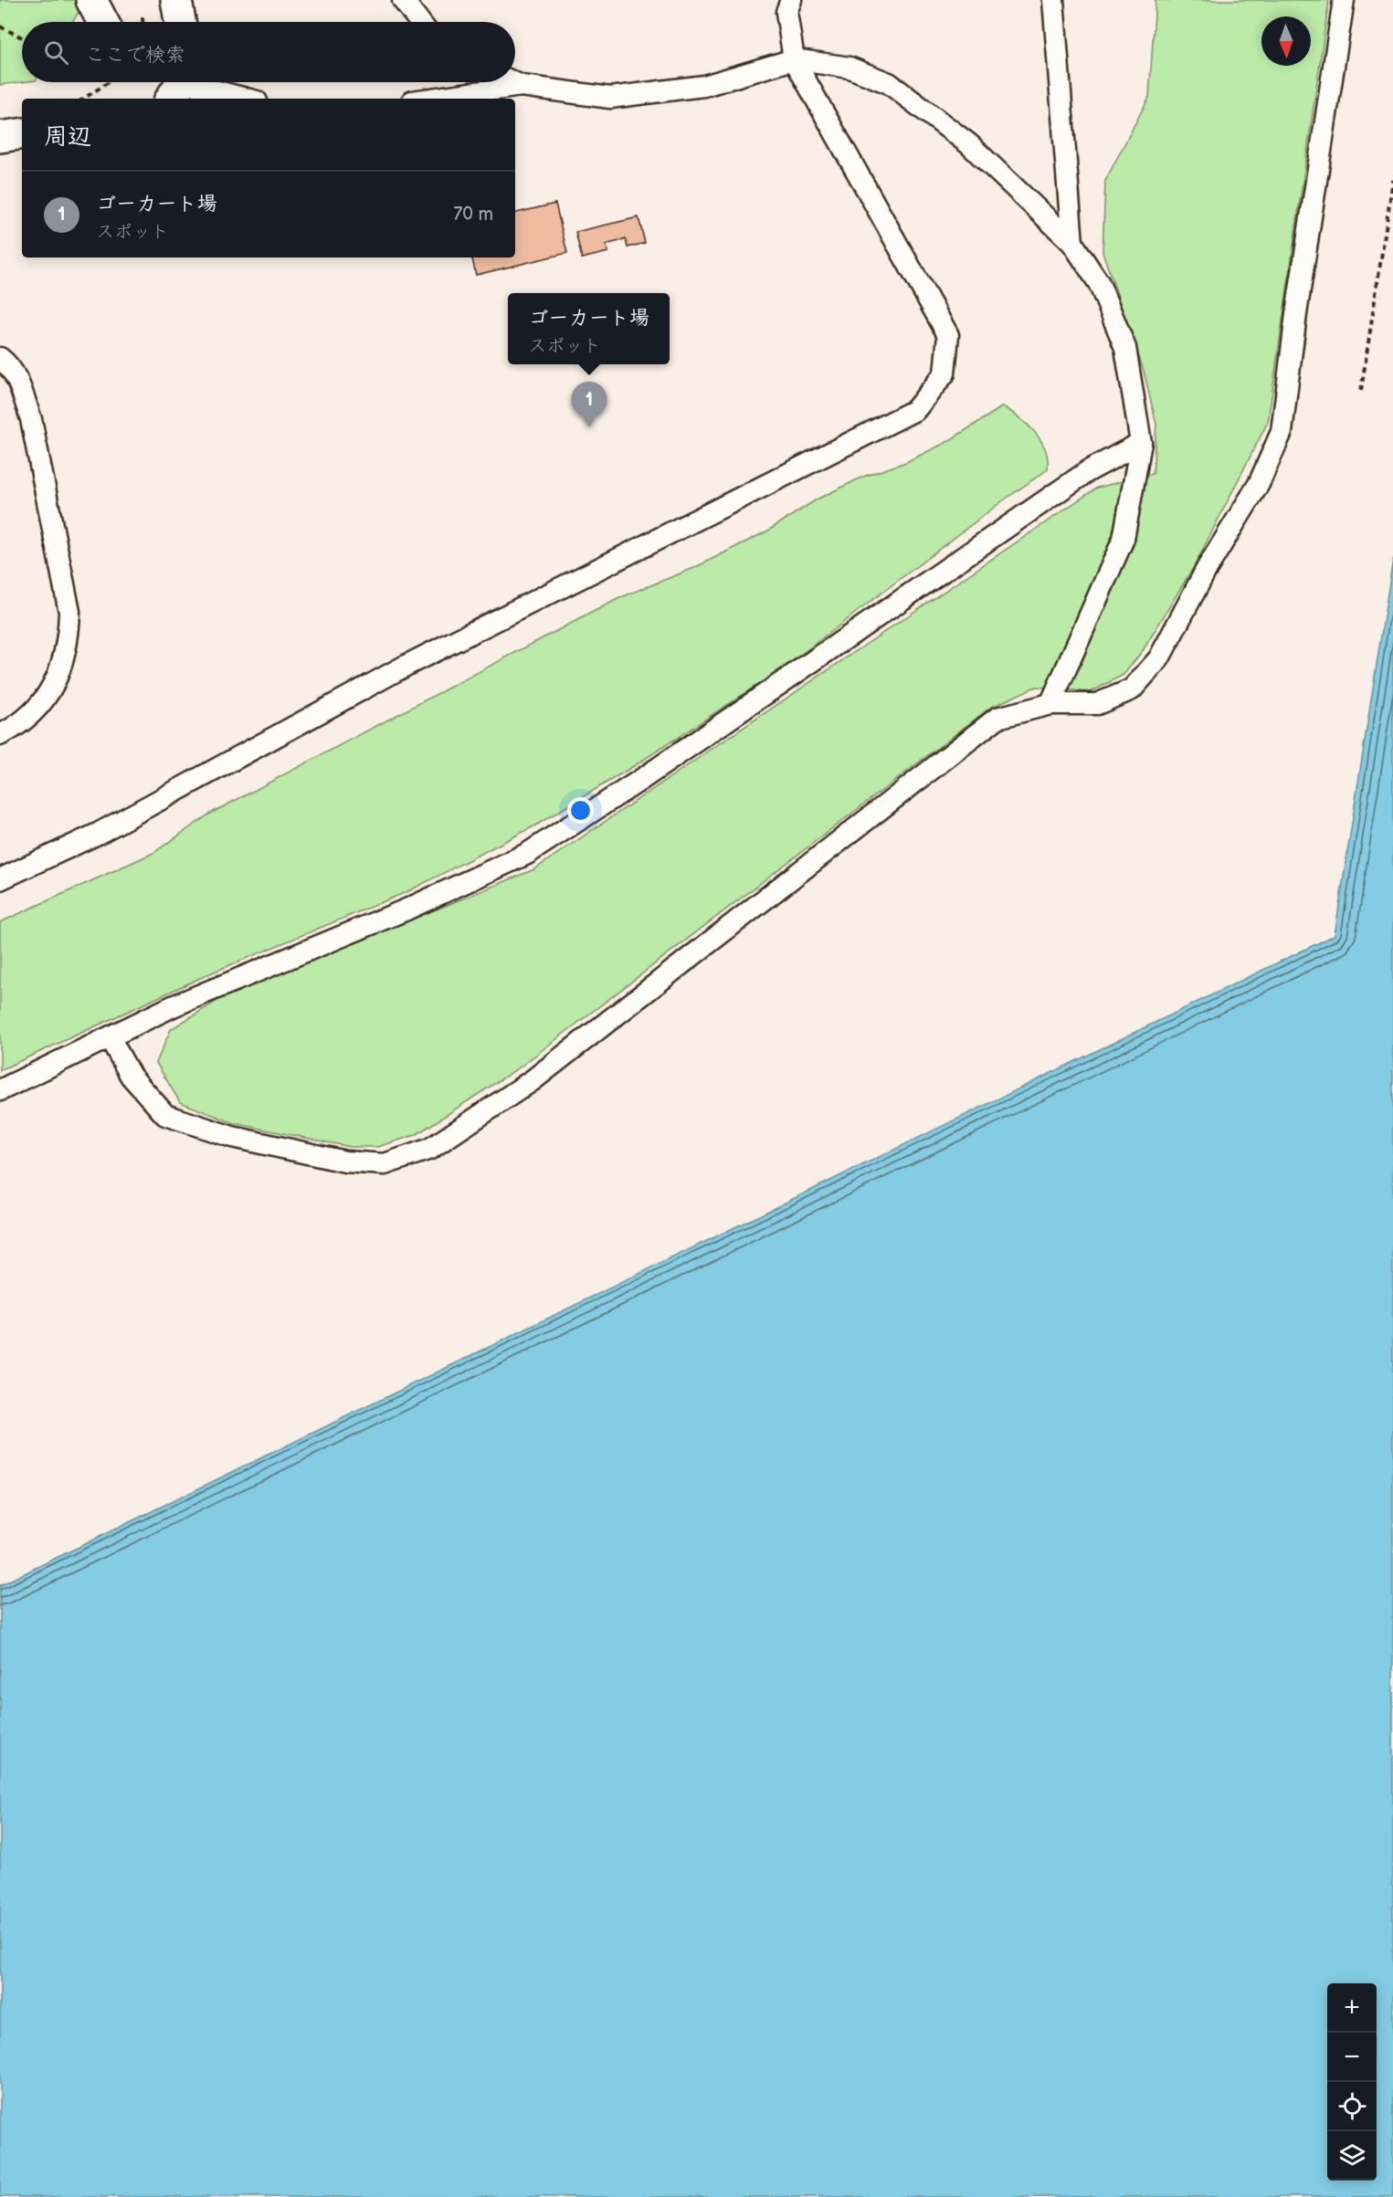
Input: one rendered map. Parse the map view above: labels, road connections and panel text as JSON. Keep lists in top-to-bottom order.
{
  "north": "bottom",
  "page": {
    "search": "ここで検索",
    "heading": "周辺",
    "list": [
      {
        "mark": "1",
        "name": "ゴーカート場",
        "note": "スポット",
        "value": "70 m"
      }
    ],
    "popup": ["ゴーカート場", "スポット"],
    "pins": "1",
    "map_buttons": ["+", "−"]
  }
}
